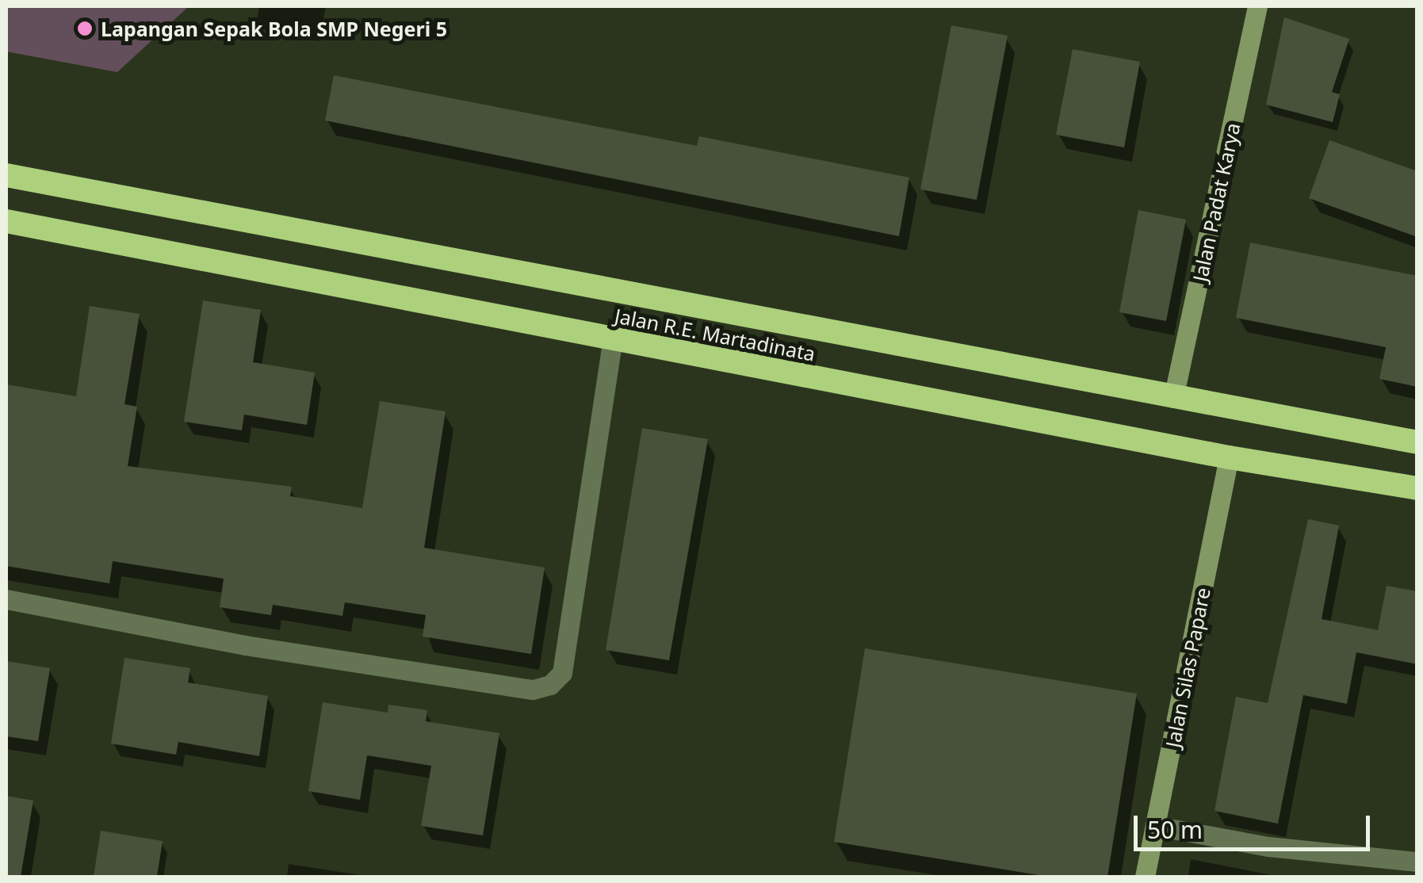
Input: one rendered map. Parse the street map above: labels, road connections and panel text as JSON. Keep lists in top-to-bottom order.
{
  "streets": {
    "highway": ["Jalan R.E. Martadinata"],
    "street": ["Jalan Padat Karya", "Jalan Silas Papare"]
  },
  "crossings": [
    ["Jalan Padat Karya", "Jalan R.E. Martadinata"],
    ["Jalan R.E. Martadinata", "Jalan Silas Papare"]
  ],
  "places": ["Lapangan Sepak Bola SMP Negeri 5"],
  "scale_bar": "50 m"
}
